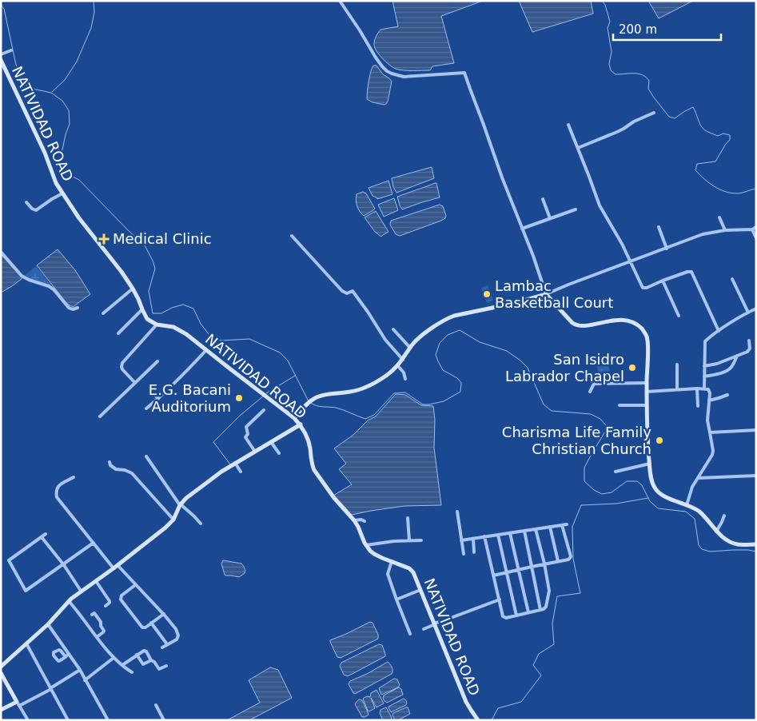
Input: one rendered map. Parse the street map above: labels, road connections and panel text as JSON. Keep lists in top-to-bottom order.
{
  "streets": {
    "street": ["NATIVIDAD ROAD"]
  },
  "places": {
    "health": ["Medical Clinic"],
    "other": [
      "Lambac Basketball Court",
      "San Isidro Labrador Chapel",
      "E.G. Bacani Auditorium",
      "Charisma Life Family Christian Church"
    ]
  },
  "scale_bar": "200 m"
}
